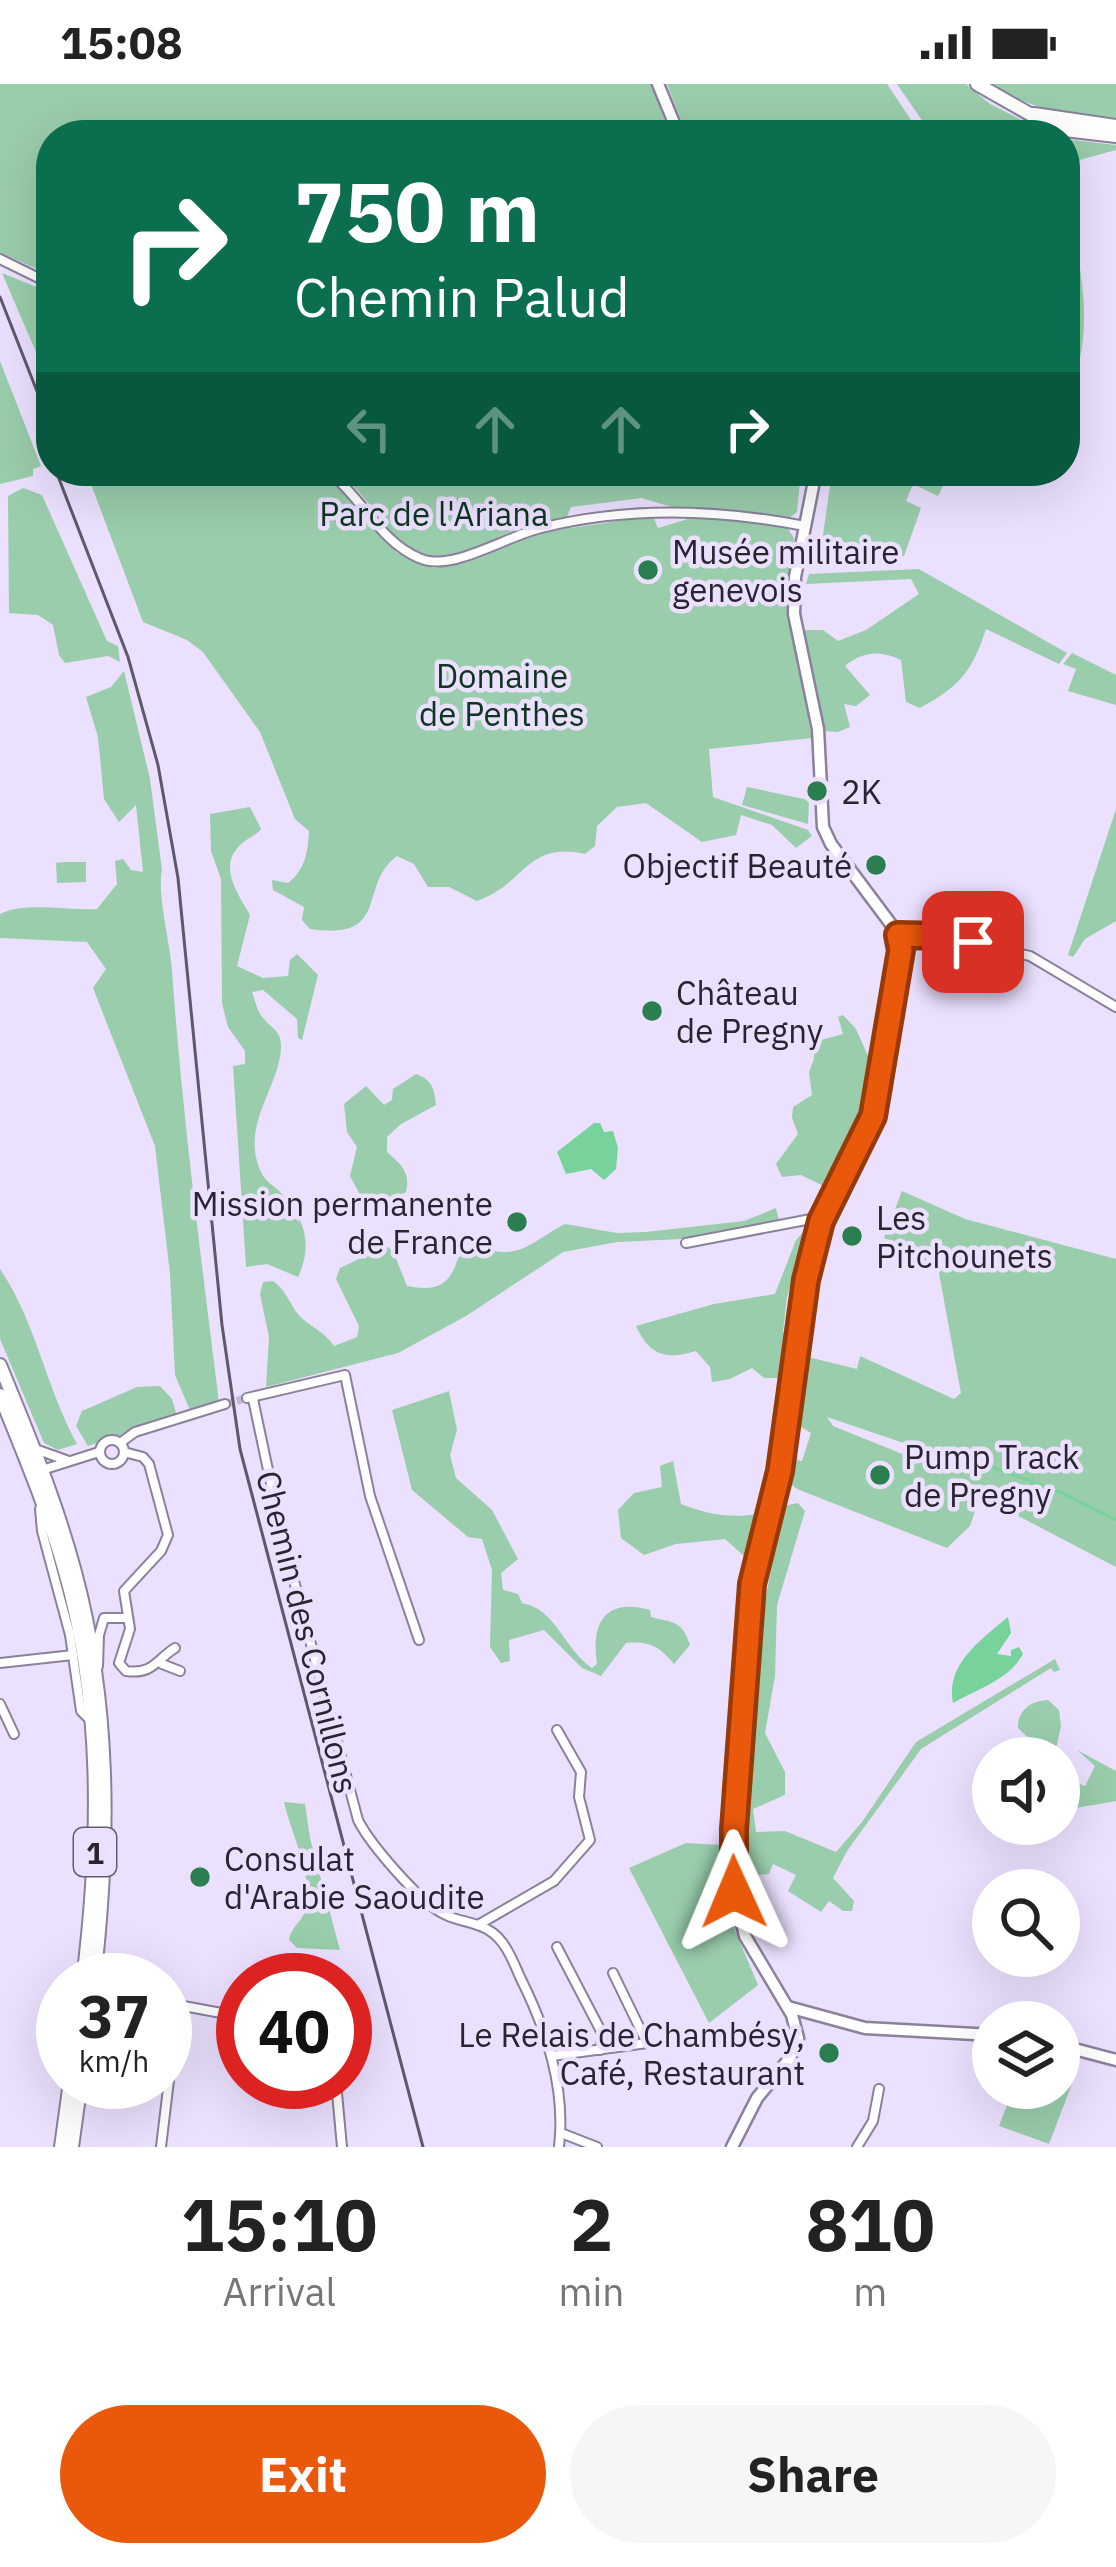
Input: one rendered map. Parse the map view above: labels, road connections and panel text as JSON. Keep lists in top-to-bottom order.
{
  "streets": {
    "main road": ["1"],
    "street": ["Chemin des Cornillons"]
  },
  "parks": ["Parc de l'Ariana", "Domaine de Penthes"],
  "places": [
    "Musée militaire genevois",
    "2K",
    "Objectif Beauté",
    "Château de Pregny",
    "Mission permanente de France",
    "Les Pitchounets",
    "Pump Track de Pregny",
    "Consulat d'Arabie Saoudite",
    "Le Relais de Chambésy, Café, Restaurant"
  ],
  "page": {
    "status": "15:08",
    "turn": ["750 m", "Chemin Palud"],
    "speed": "37 km/h",
    "limit": "40",
    "eta": [
      "15:10",
      "Arrival",
      "2",
      "min",
      "810",
      "m"
    ],
    "buttons": ["Exit", "Share"]
  }
}
